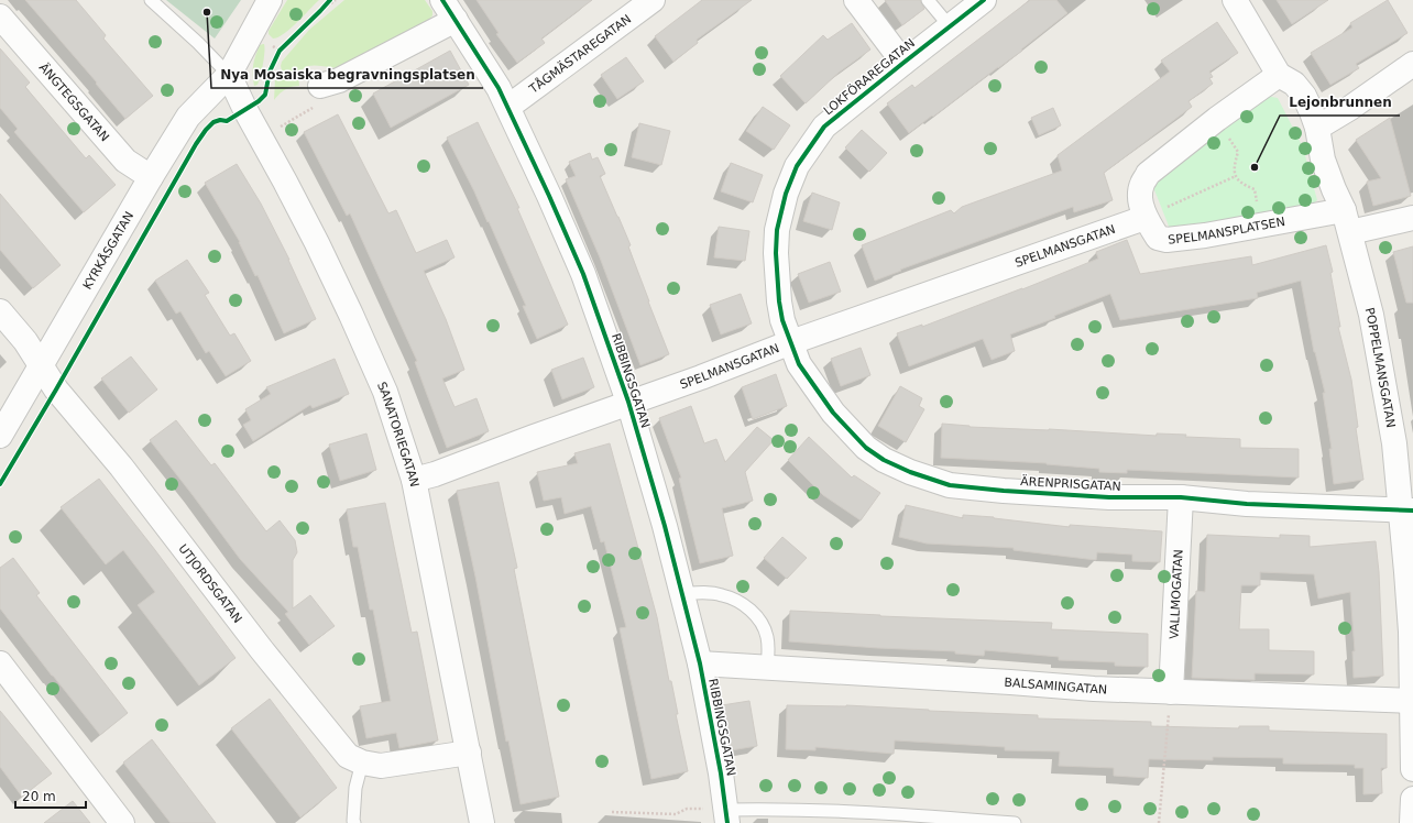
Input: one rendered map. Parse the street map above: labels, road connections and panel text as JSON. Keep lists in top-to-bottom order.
{
  "streets": {
    "street": [
      "TÅGMÄSTAREGATAN",
      "LOKFÖRAREGATAN",
      "ÄNGTEGSGATAN",
      "SPELMANSPLATSEN",
      "SPELMANSGATAN",
      "KYRKÅSGATAN",
      "POPPELMANSGATAN",
      "RIBBINGSGATAN",
      "SANATORIEGATAN",
      "ÄRENPRISGATAN",
      "UTJORDSGATAN",
      "VALLMOGATAN",
      "BALSAMINGATAN"
    ]
  },
  "crossings": [
    ["TÅGMÄSTAREGATAN", "RIBBINGSGATAN"],
    ["LOKFÖRAREGATAN", "SPELMANSGATAN"],
    ["LOKFÖRAREGATAN", "ÄRENPRISGATAN"],
    ["ÄNGTEGSGATAN", "KYRKÅSGATAN"],
    ["SPELMANSPLATSEN", "SPELMANSGATAN"],
    ["SPELMANSPLATSEN", "POPPELMANSGATAN"],
    ["SPELMANSGATAN", "RIBBINGSGATAN"],
    ["SPELMANSGATAN", "SANATORIEGATAN"],
    ["SPELMANSGATAN", "ÄRENPRISGATAN"],
    ["KYRKÅSGATAN", "SANATORIEGATAN"],
    ["KYRKÅSGATAN", "UTJORDSGATAN"],
    ["POPPELMANSGATAN", "ÄRENPRISGATAN"],
    ["POPPELMANSGATAN", "BALSAMINGATAN"],
    ["RIBBINGSGATAN", "BALSAMINGATAN"],
    ["SANATORIEGATAN", "UTJORDSGATAN"],
    ["ÄRENPRISGATAN", "VALLMOGATAN"],
    ["VALLMOGATAN", "BALSAMINGATAN"]
  ],
  "places": ["Nya Mosaiska begravningsplatsen", "Lejonbrunnen"],
  "scale_bar": "20 m"
}
